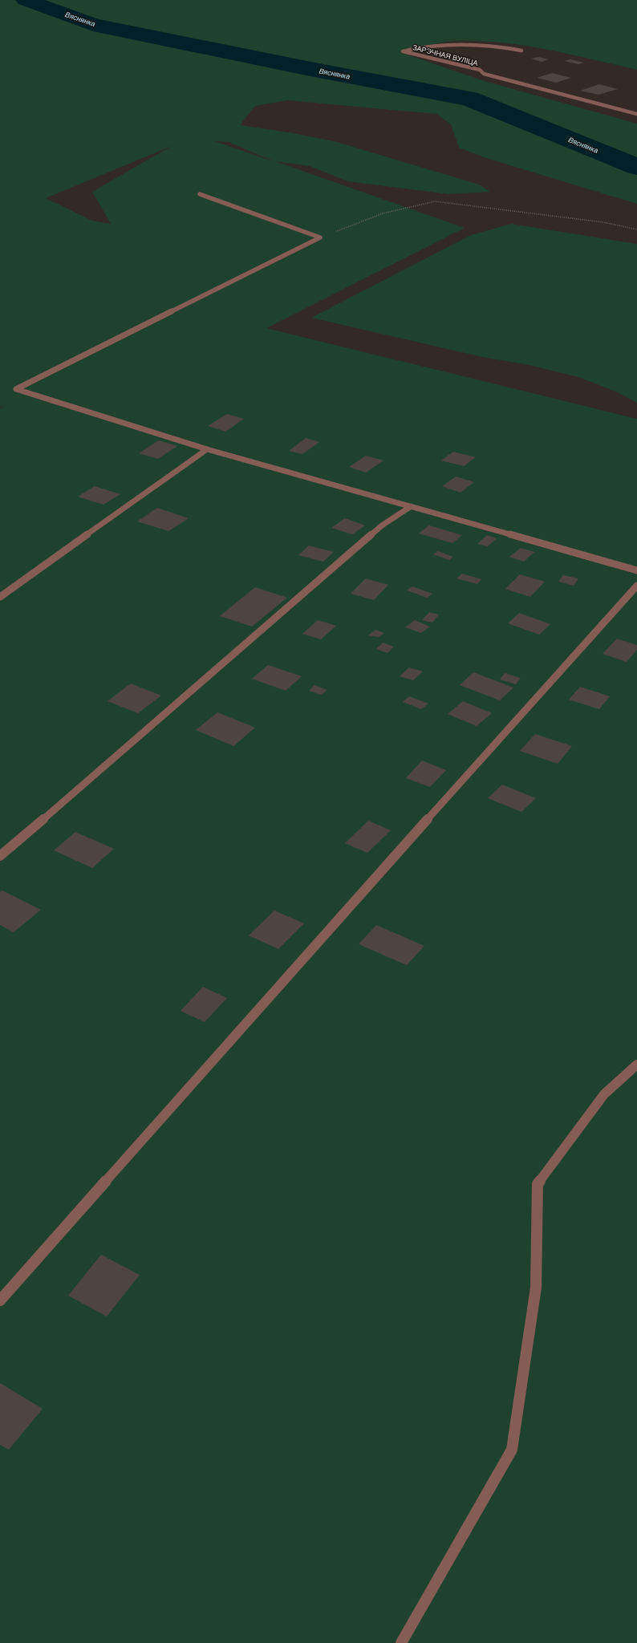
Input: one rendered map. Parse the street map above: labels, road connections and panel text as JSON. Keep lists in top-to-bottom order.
{
  "streets": {
    "street": ["ЗАРЭЧНАЯ ВУЛІЦА"]
  },
  "water": ["Вяснянка"]
}
